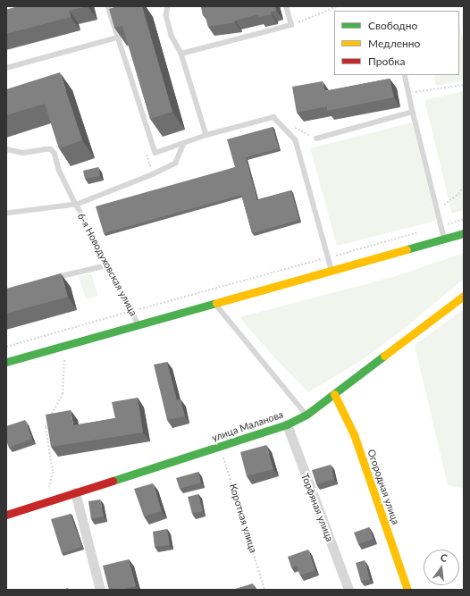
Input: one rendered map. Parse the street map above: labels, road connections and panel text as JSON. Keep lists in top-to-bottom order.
{
  "streets": {
    "street": ["улица Маланова", "Огородная улица", "Торфяная улица"],
    "lane": ["6-я Новодуховская улица"],
    "path": ["Короткая улица"]
  },
  "crossings": [
    ["улица Маланова", "Огородная улица"],
    ["улица Маланова", "Торфяная улица"],
    ["улица Маланова", "Короткая улица"]
  ],
  "legend": ["Свободно", "Медленно", "Пробка"],
  "north": "top"
}
